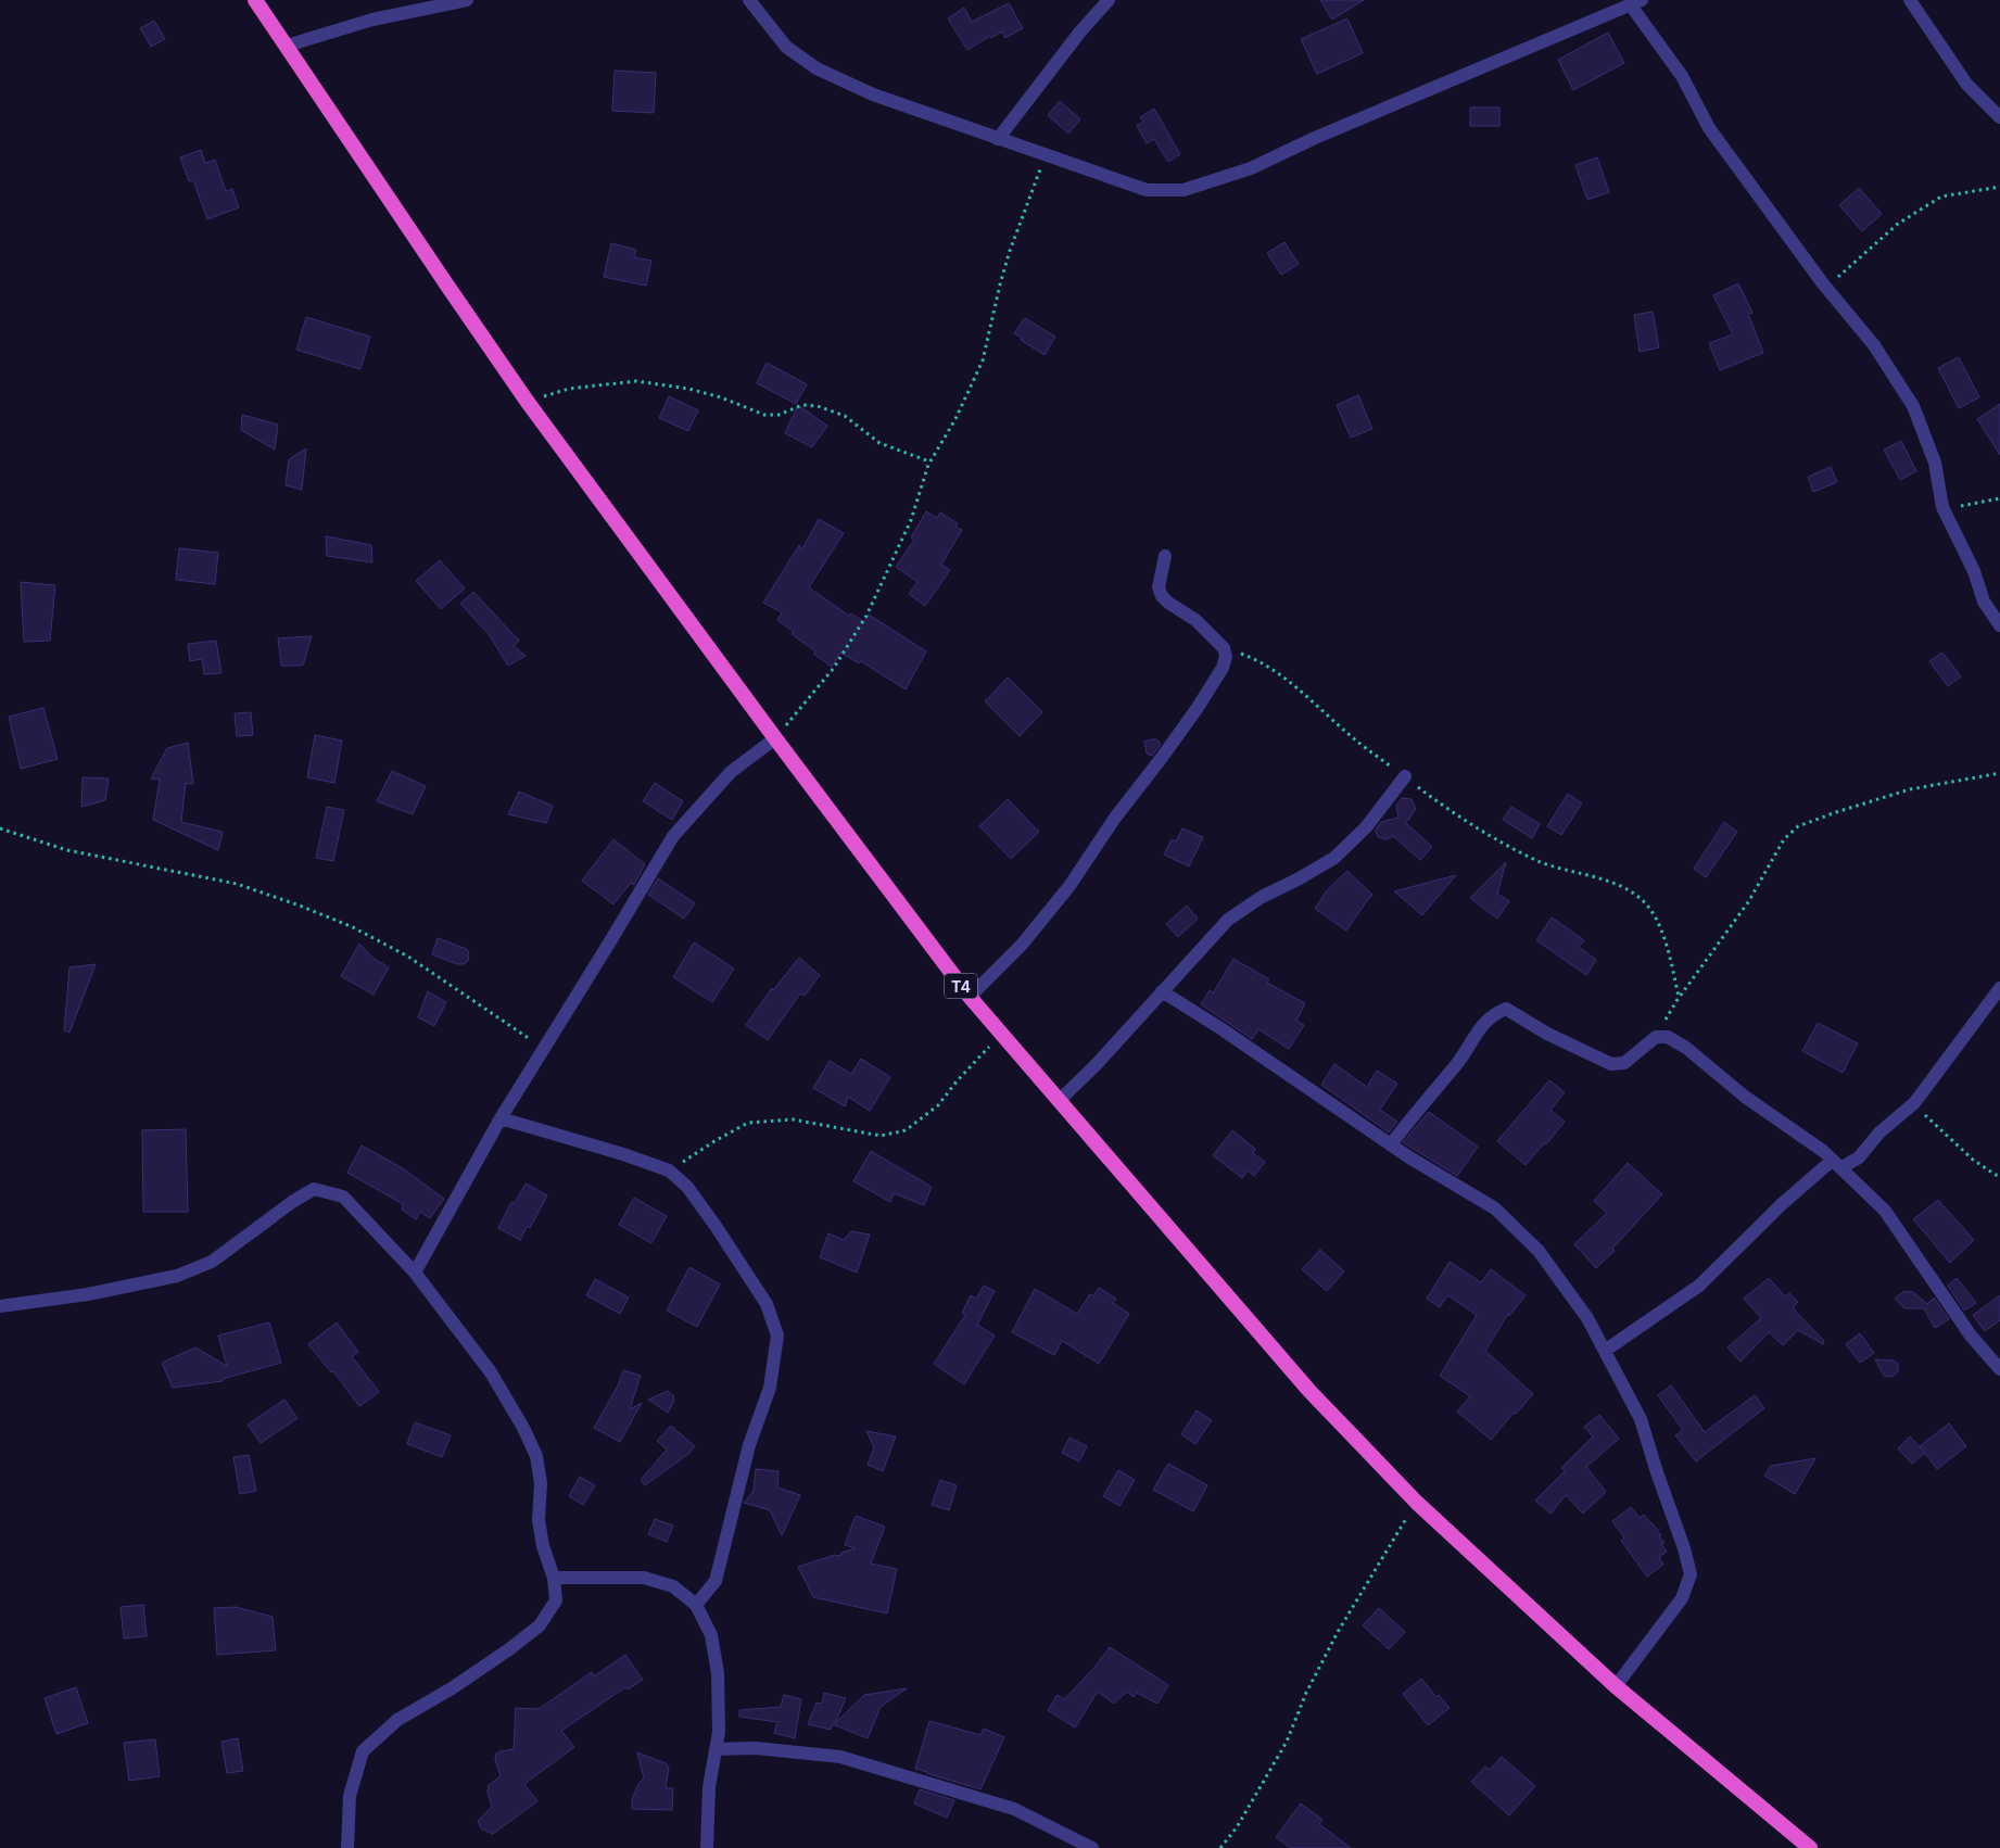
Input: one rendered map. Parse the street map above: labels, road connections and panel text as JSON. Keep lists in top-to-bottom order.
{
  "streets": {
    "highway": ["T4"]
  }
}
